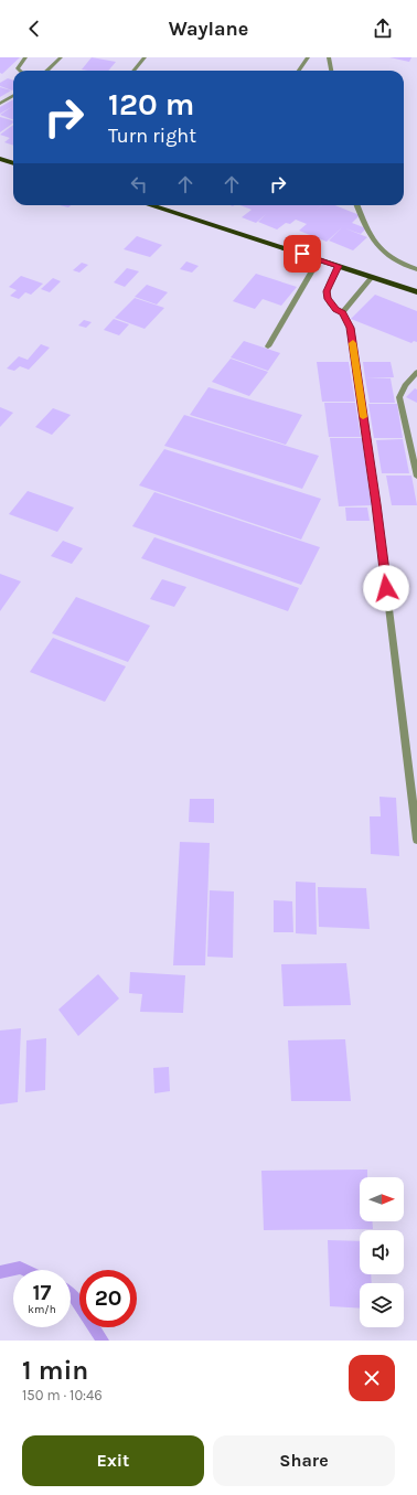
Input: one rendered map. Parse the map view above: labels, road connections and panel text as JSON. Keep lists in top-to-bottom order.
{
  "north": "right",
  "page": {
    "header": "Waylane",
    "turn": ["120 m", "Turn right"],
    "speed": "17 km/h",
    "limit": "20",
    "heading": ["1 min", "150 m · 10:46"],
    "buttons": ["Exit", "Share"]
  }
}
